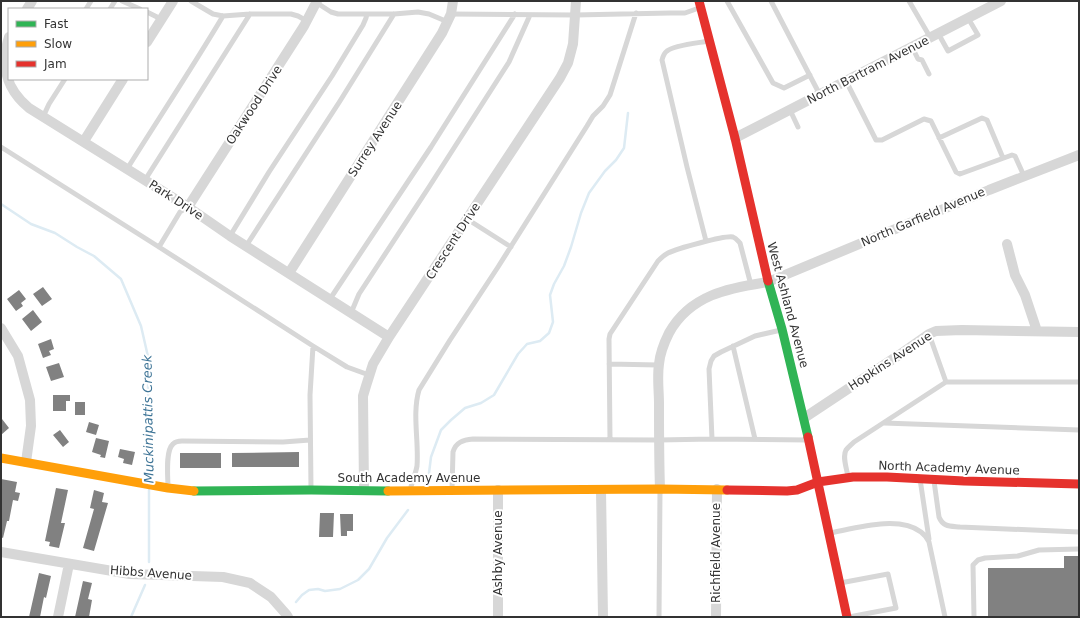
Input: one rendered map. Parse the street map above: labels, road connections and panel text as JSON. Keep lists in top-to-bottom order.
{
  "streets": {
    "street": [
      "North Bartram Avenue",
      "Oakwood Drive",
      "Surrey Avenue",
      "Park Drive",
      "North Garfield Avenue",
      "Crescent Drive",
      "West Ashland Avenue",
      "Hopkins Avenue",
      "North Academy Avenue",
      "South Academy Avenue",
      "Ashby Avenue",
      "Richfield Avenue",
      "Hibbs Avenue"
    ]
  },
  "crossings": [
    ["North Bartram Avenue", "West Ashland Avenue"],
    ["Oakwood Drive", "Park Drive"],
    ["Surrey Avenue", "Park Drive"],
    ["Park Drive", "Crescent Drive"],
    ["North Garfield Avenue", "West Ashland Avenue"],
    ["North Garfield Avenue", "South Academy Avenue"],
    ["Crescent Drive", "South Academy Avenue"],
    ["West Ashland Avenue", "Hopkins Avenue"],
    ["West Ashland Avenue", "North Academy Avenue"],
    ["West Ashland Avenue", "South Academy Avenue"],
    ["North Academy Avenue", "South Academy Avenue"],
    ["South Academy Avenue", "Ashby Avenue"],
    ["South Academy Avenue", "Richfield Avenue"]
  ],
  "water": ["Muckinipattis Creek"],
  "legend": ["Fast", "Slow", "Jam"]
}
